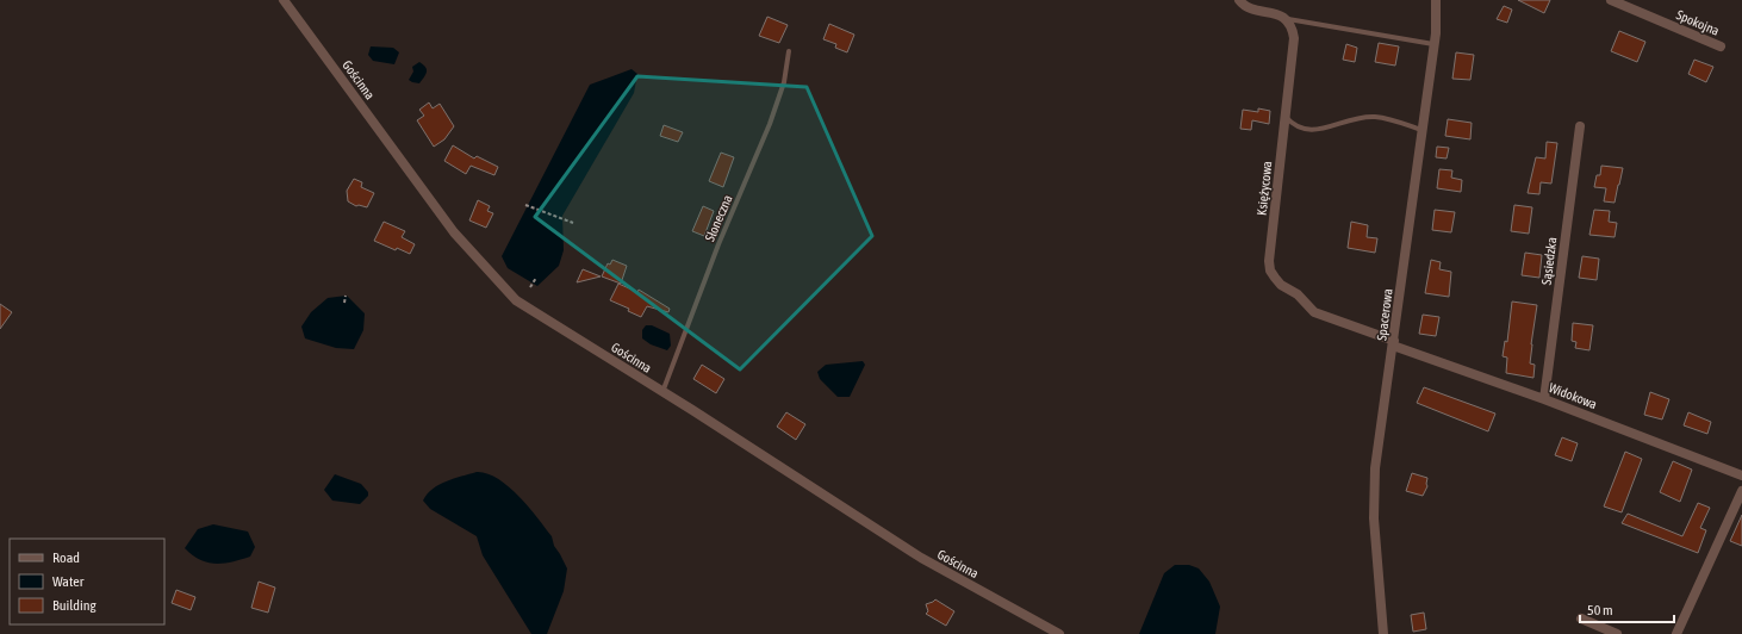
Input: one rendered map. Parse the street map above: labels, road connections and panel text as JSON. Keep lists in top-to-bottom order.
{
  "streets": {
    "street": [
      "Spokojna",
      "Gościnna",
      "Księżycowa",
      "Sąsiedzka",
      "Spacerowa",
      "Widokowa"
    ],
    "lane": ["Słoneczna"]
  },
  "crossings": [
    ["Gościnna", "Słoneczna"],
    ["Księżycowa", "Spacerowa"],
    ["Księżycowa", "Widokowa"],
    ["Sąsiedzka", "Widokowa"],
    ["Spacerowa", "Widokowa"]
  ],
  "legend": ["Road", "Water", "Building"],
  "scale_bar": "50 m"
}
